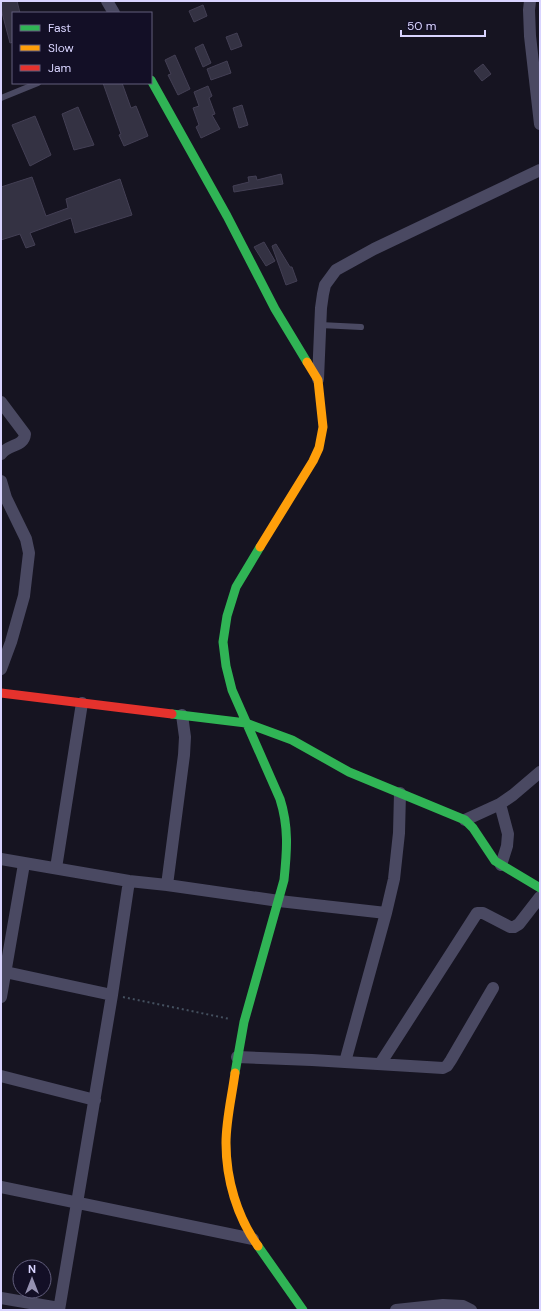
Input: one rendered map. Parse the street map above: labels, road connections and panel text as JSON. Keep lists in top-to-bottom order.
{
  "legend": ["Fast", "Slow", "Jam"],
  "scale_bar": "50 m",
  "north": "top"
}
